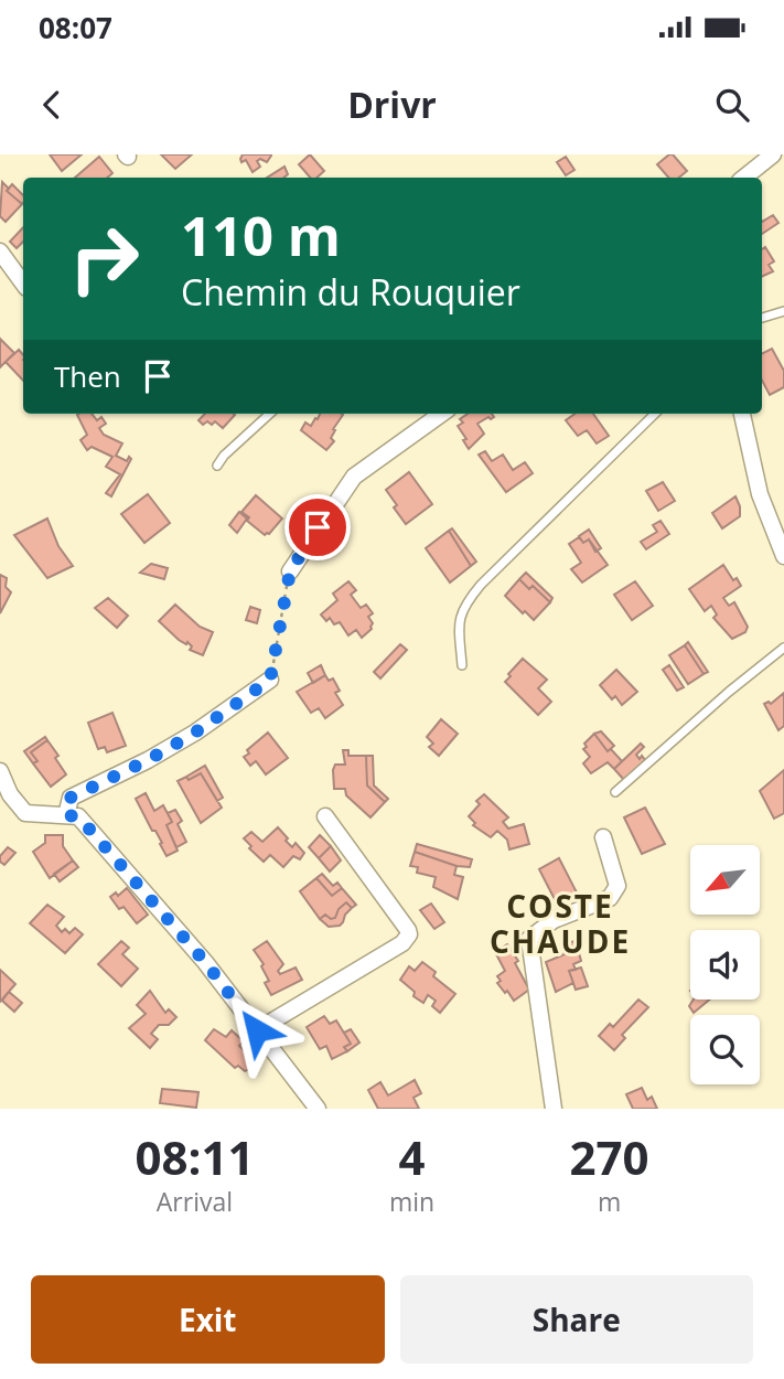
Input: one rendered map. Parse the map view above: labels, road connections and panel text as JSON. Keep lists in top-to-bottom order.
{
  "districts": ["COSTE CHAUDE"],
  "north": "bottom left",
  "page": {
    "status": "08:07",
    "header": "Drivr",
    "turn": ["110 m", "Chemin du Rouquier"],
    "then": "Then",
    "eta": [
      "08:11",
      "Arrival",
      "4",
      "min",
      "270",
      "m"
    ],
    "buttons": ["Exit", "Share"]
  }
}
